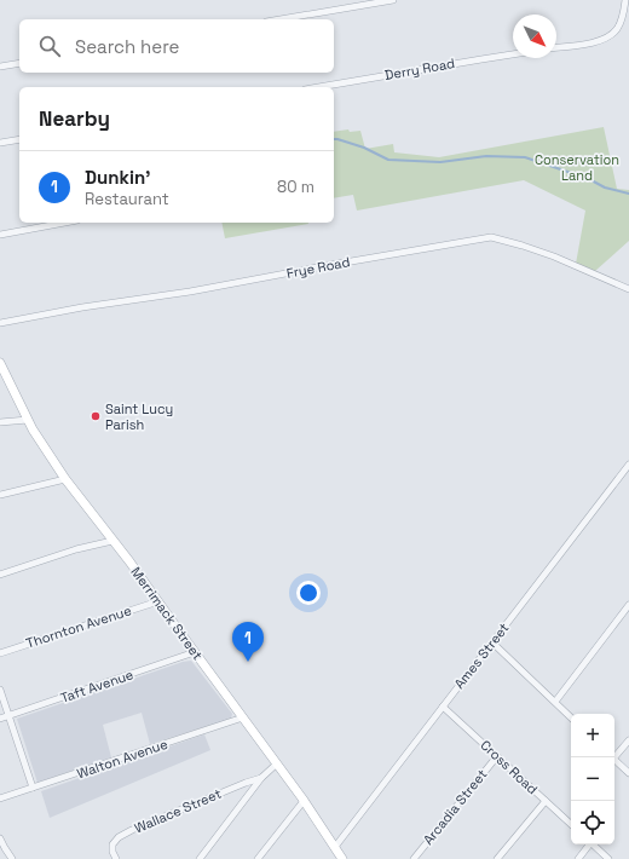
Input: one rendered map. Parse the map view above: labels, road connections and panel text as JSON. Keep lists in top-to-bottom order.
{
  "streets": {
    "main road": ["Merrimack Street"],
    "street": [
      "Derry Road",
      "Frye Road",
      "Thornton Avenue",
      "Ames Street",
      "Taft Avenue",
      "Walton Avenue",
      "Cross Road",
      "Arcadia Street",
      "Wallace Street"
    ]
  },
  "crossings": [
    ["Merrimack Street", "Thornton Avenue"],
    ["Merrimack Street", "Ames Street"],
    ["Merrimack Street", "Taft Avenue"],
    ["Merrimack Street", "Walton Avenue"],
    ["Merrimack Street", "Wallace Street"],
    ["Ames Street", "Cross Road"],
    ["Cross Road", "Arcadia Street"]
  ],
  "parks": ["Conservation Land"],
  "places": ["Saint Lucy Parish"],
  "north": "bottom right",
  "page": {
    "search": "Search here",
    "heading": "Nearby",
    "list": [
      {
        "mark": "1",
        "name": "Dunkin'",
        "note": "Restaurant",
        "value": "80 m"
      }
    ],
    "pins": "1",
    "map_buttons": ["+", "−"]
  }
}
